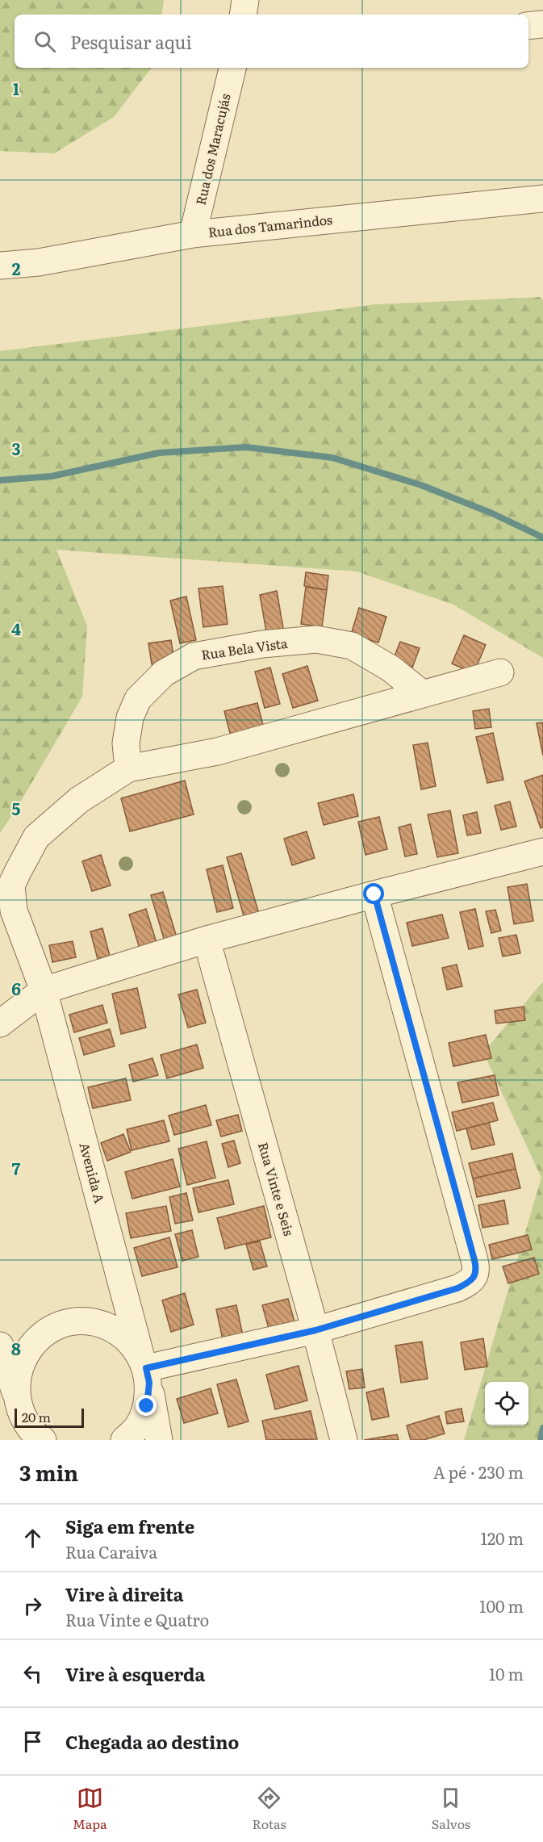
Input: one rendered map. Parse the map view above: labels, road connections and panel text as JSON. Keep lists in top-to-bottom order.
{
  "streets": {
    "street": [
      "Rua dos Maracujás",
      "Rua dos Tamarindos",
      "Rua Bela Vista",
      "Avenida A",
      "Rua Vinte e Seis"
    ]
  },
  "crossings": [
    ["Rua dos Maracujás", "Rua dos Tamarindos"]
  ],
  "scale_bar": "20 m",
  "page": {
    "search": "Pesquisar aqui",
    "scale": "20 m",
    "heading": ["3 min", "A pé · 230 m"],
    "list": [
      ["Siga em frente", "Rua Caraiva", "120 m"],
      ["Vire à direita", "Rua Vinte e Quatro", "100 m"],
      ["Vire à esquerda", "10 m"],
      "Chegada ao destino"
    ],
    "nav": ["Mapa", "Rotas", "Salvos"]
  },
  "grid": {
    "rows": [
      "1",
      "2",
      "3",
      "4",
      "5",
      "6",
      "7",
      "8"
    ]
  }
}
